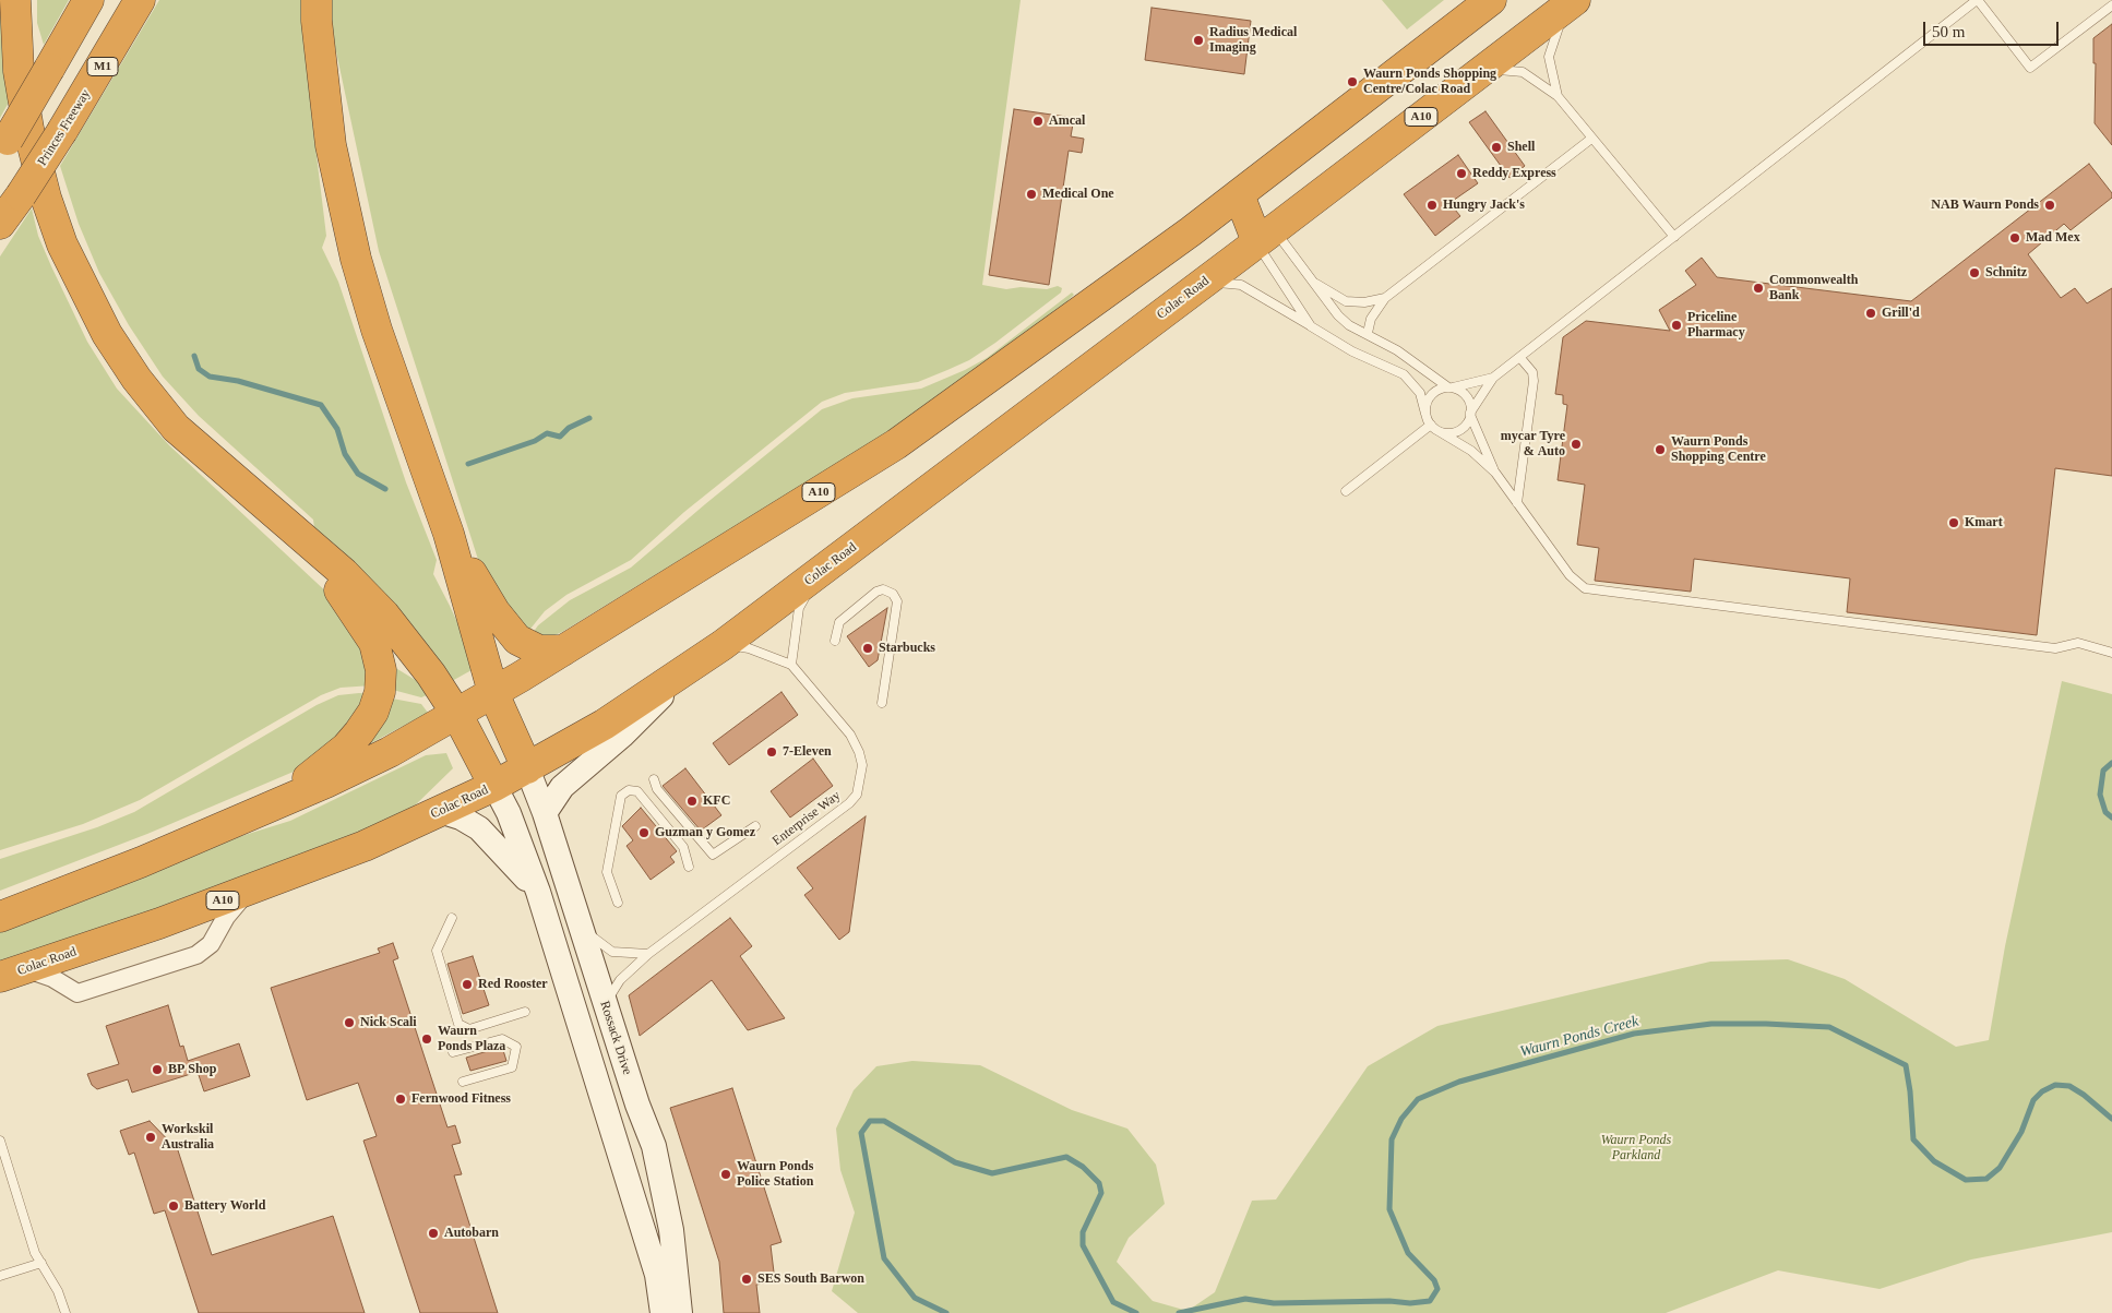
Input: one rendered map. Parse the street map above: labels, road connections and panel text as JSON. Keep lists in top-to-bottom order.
{
  "streets": {
    "highway": [
      "M1",
      "A10",
      "Princes Freeway",
      "Colac Road"
    ],
    "main road": ["Rossack Drive"],
    "lane": ["Enterprise Way"]
  },
  "crossings": [
    ["Colac Road", "Enterprise Way"],
    ["Colac Road", "Rossack Drive"],
    ["Enterprise Way", "Rossack Drive"]
  ],
  "water": ["Waurn Ponds Creek"],
  "parks": ["Waurn Ponds Parkland"],
  "places": [
    "Radius Medical Imaging",
    "Waurn Ponds Shopping Centre/Colac Road",
    "Amcal",
    "Shell",
    "Reddy Express",
    "Medical One",
    "Hungry Jack's",
    "NAB Waurn Ponds",
    "Mad Mex",
    "Schnitz",
    "Commonwealth Bank",
    "Grill'd",
    "Priceline Pharmacy",
    "mycar Tyre & Auto",
    "Waurn Ponds Shopping Centre",
    "Kmart",
    "Starbucks",
    "7-Eleven",
    "KFC",
    "Guzman y Gomez",
    "Red Rooster",
    "Nick Scali",
    "Waurn Ponds Plaza",
    "BP Shop",
    "Fernwood Fitness",
    "Workskil Australia",
    "Waurn Ponds Police Station",
    "Battery World",
    "Autobarn",
    "SES South Barwon"
  ],
  "scale_bar": "50 m"
}
